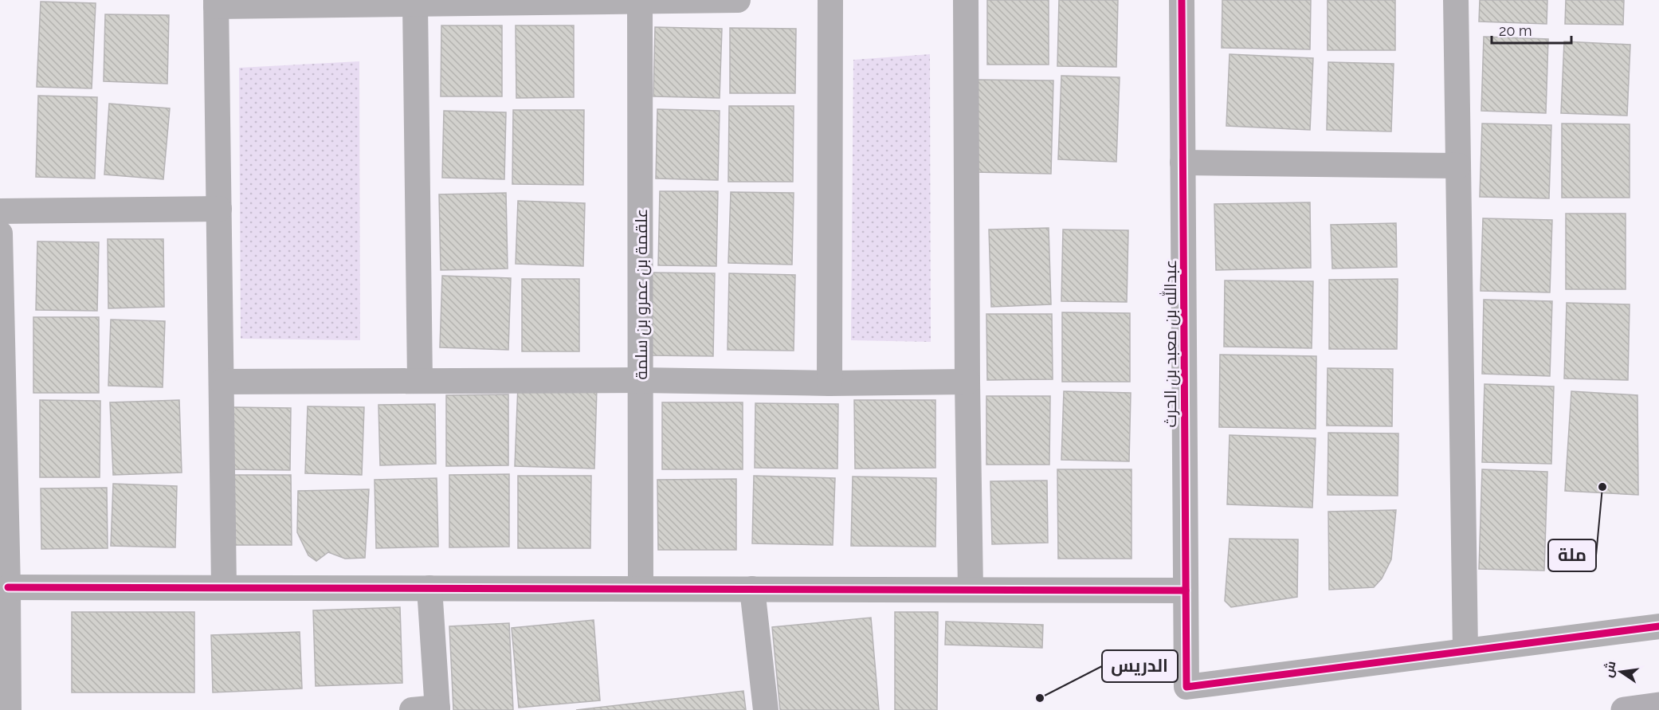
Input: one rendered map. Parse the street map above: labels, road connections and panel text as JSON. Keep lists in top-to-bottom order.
{
  "streets": {
    "street": ["علقمة بن عمرو بن سلمة", "عبدالله بن معبد بن الحرث"]
  },
  "places": ["ملة", "الدريس"],
  "scale_bar": "20 m",
  "north": "left"
}
